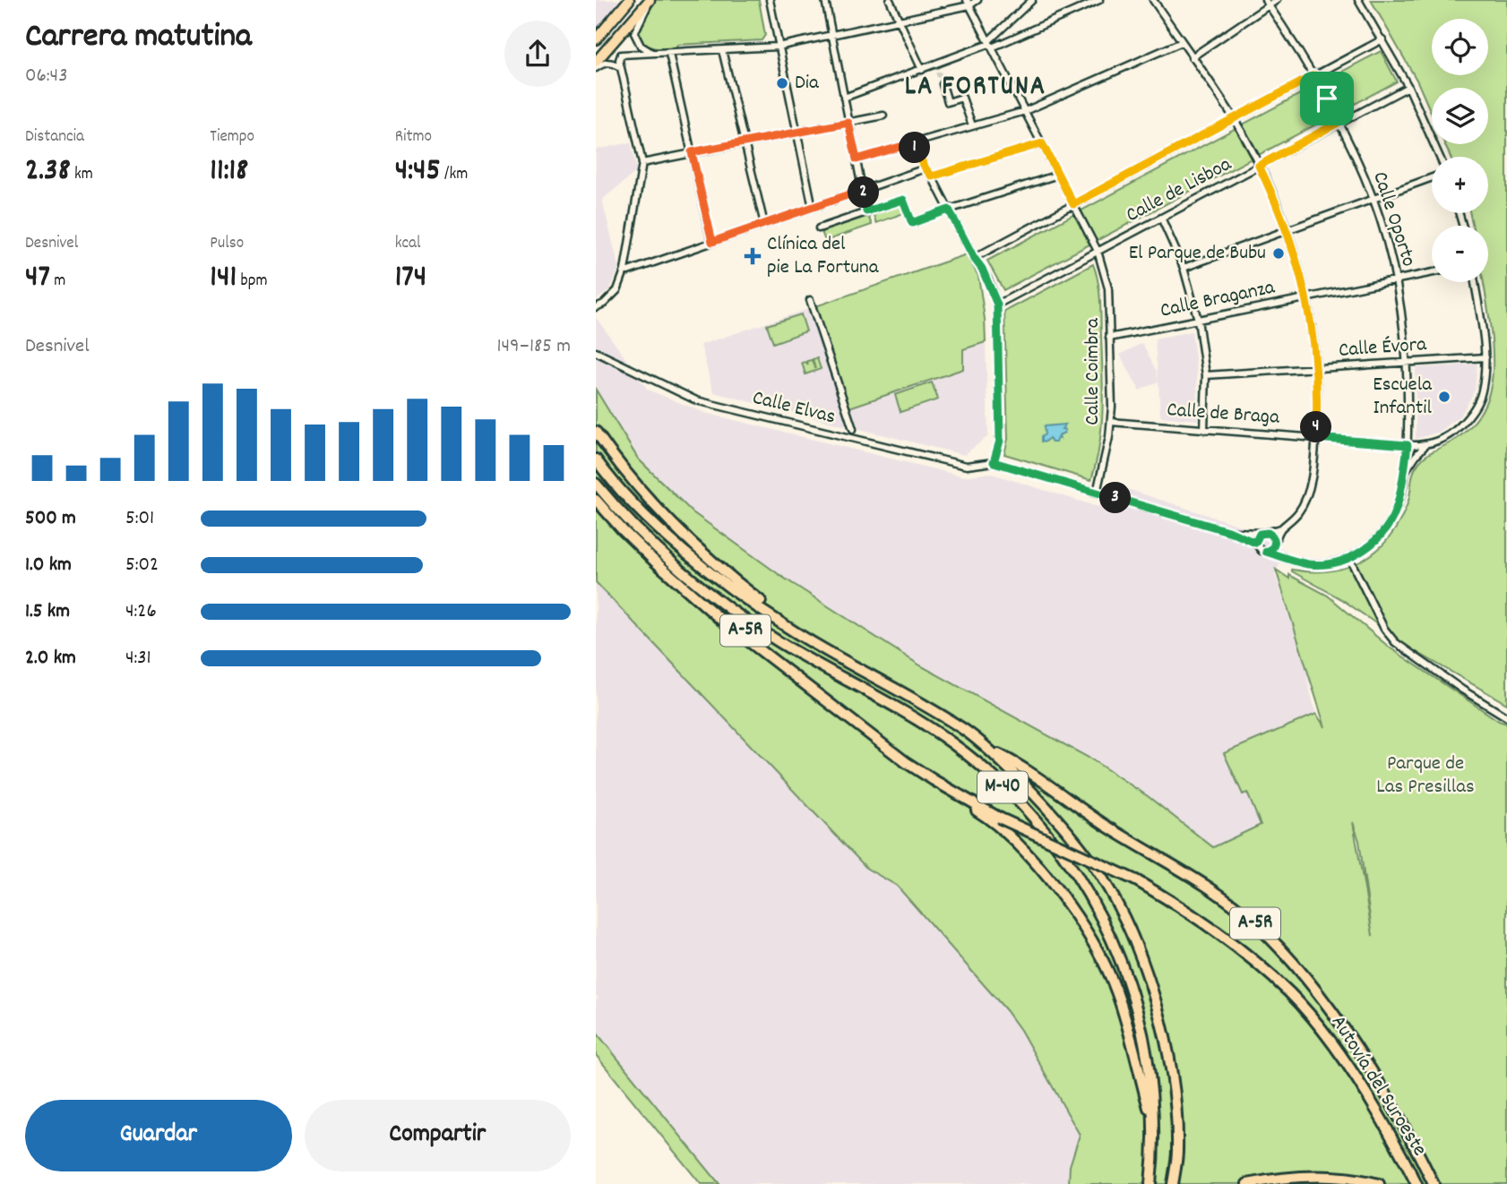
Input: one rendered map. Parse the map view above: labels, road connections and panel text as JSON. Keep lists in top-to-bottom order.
{
  "streets": {
    "highway": ["A-5R", "M-40", "Autovía del Suroeste"],
    "street": [
      "Calle de Lisboa",
      "Calle Oporto",
      "Calle Braganza",
      "Calle Évora",
      "Calle Coimbra",
      "Calle Elvas",
      "Calle de Braga"
    ]
  },
  "crossings": [
    ["Calle de Lisboa", "Calle Oporto"],
    ["Calle de Lisboa", "Calle Coimbra"],
    ["Calle Oporto", "Calle Braganza"],
    ["Calle Oporto", "Calle Évora"],
    ["Calle Oporto", "Calle de Braga"],
    ["Calle Braganza", "Calle Coimbra"],
    ["Calle Coimbra", "Calle de Braga"],
    ["A-5R", "M-40"],
    ["A-5R", "Autovía del Suroeste"],
    ["M-40", "Autovía del Suroeste"]
  ],
  "districts": ["LA FORTUNA"],
  "parks": ["Parque de Las Presillas"],
  "places": {
    "other": ["Dia", "El Parque de Bubu", "Escuela Infantil"],
    "health": ["Clínica del pie La Fortuna"]
  },
  "page": {
    "heading": ["Carrera matutina", "06:43"],
    "map_buttons": ["+", "−"],
    "stats": [
      ["Distancia", "2.38 km"],
      ["Tiempo", "11:18"],
      ["Ritmo", "4:45 /km"],
      ["Desnivel", "47 m"],
      ["Pulso", "141 bpm"],
      ["kcal", "174"]
    ],
    "pins": [
      "1",
      "2",
      "4",
      "3"
    ],
    "chart": ["Desnivel", "149–185 m"],
    "list": [
      {
        "name": "500 m",
        "note": "5:01"
      },
      {
        "name": "1.0 km",
        "note": "5:02"
      },
      {
        "name": "1.5 km",
        "note": "4:26"
      },
      {
        "name": "2.0 km",
        "note": "4:31"
      }
    ],
    "buttons": ["Guardar", "Compartir"]
  }
}
